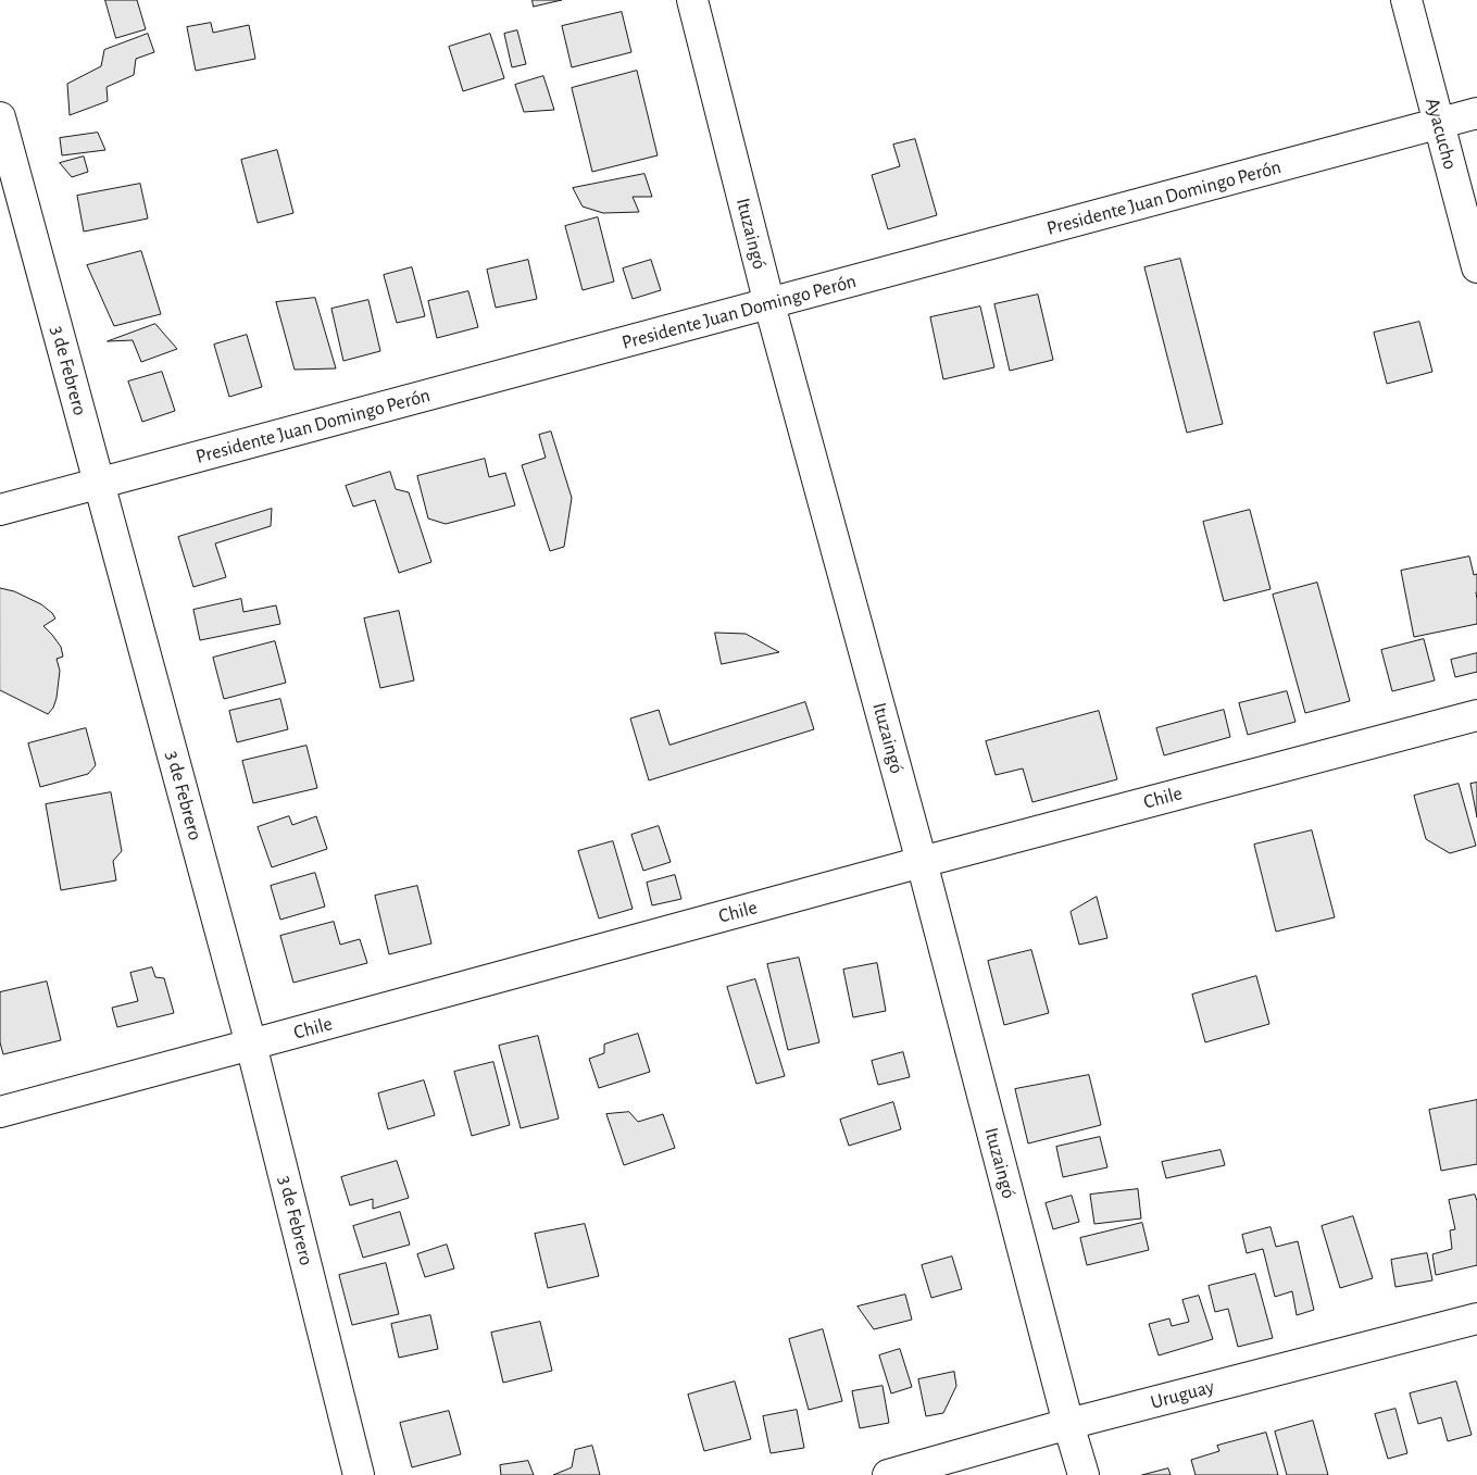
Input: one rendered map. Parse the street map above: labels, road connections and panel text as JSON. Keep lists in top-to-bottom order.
{
  "streets": {
    "street": [
      "Ayacucho",
      "Presidente Juan Domingo Perón",
      "Ituzaingó",
      "3 de Febrero",
      "Chile",
      "Uruguay"
    ]
  },
  "crossings": [
    ["Ayacucho", "Presidente Juan Domingo Perón"],
    ["Presidente Juan Domingo Perón", "Ituzaingó"],
    ["Presidente Juan Domingo Perón", "3 de Febrero"],
    ["Ituzaingó", "Chile"],
    ["Ituzaingó", "Uruguay"],
    ["3 de Febrero", "Chile"]
  ]
}
